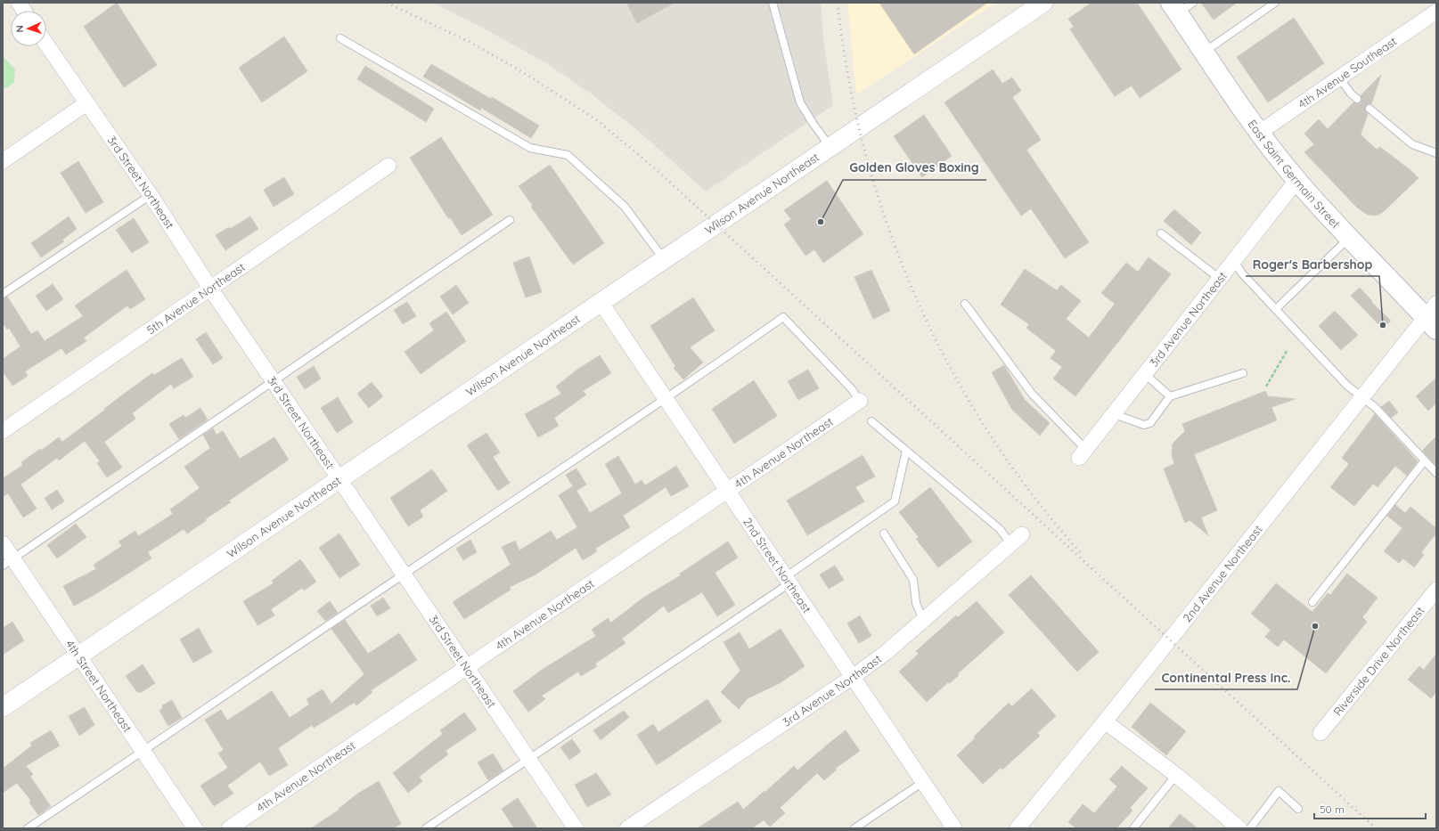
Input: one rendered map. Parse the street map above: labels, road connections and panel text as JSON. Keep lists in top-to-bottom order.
{
  "streets": {
    "main road": ["East Saint Germain Street"],
    "street": [
      "4th Avenue Southeast",
      "3rd Street Northeast",
      "Wilson Avenue Northeast",
      "5th Avenue Northeast",
      "3rd Avenue Northeast",
      "4th Avenue Northeast",
      "2nd Street Northeast",
      "2nd Avenue Northeast",
      "Riverside Drive Northeast",
      "4th Street Northeast"
    ]
  },
  "crossings": [
    ["4th Avenue Southeast", "East Saint Germain Street"],
    ["East Saint Germain Street", "3rd Avenue Northeast"],
    ["East Saint Germain Street", "2nd Avenue Northeast"],
    ["3rd Street Northeast", "Wilson Avenue Northeast"],
    ["3rd Street Northeast", "5th Avenue Northeast"],
    ["3rd Street Northeast", "4th Avenue Northeast"],
    ["Wilson Avenue Northeast", "2nd Street Northeast"],
    ["Wilson Avenue Northeast", "4th Street Northeast"],
    ["3rd Avenue Northeast", "2nd Street Northeast"],
    ["4th Avenue Northeast", "2nd Street Northeast"]
  ],
  "places": ["Golden Gloves Boxing", "Roger's Barbershop", "Continental Press Inc."],
  "scale_bar": "50 m",
  "north": "left"
}
